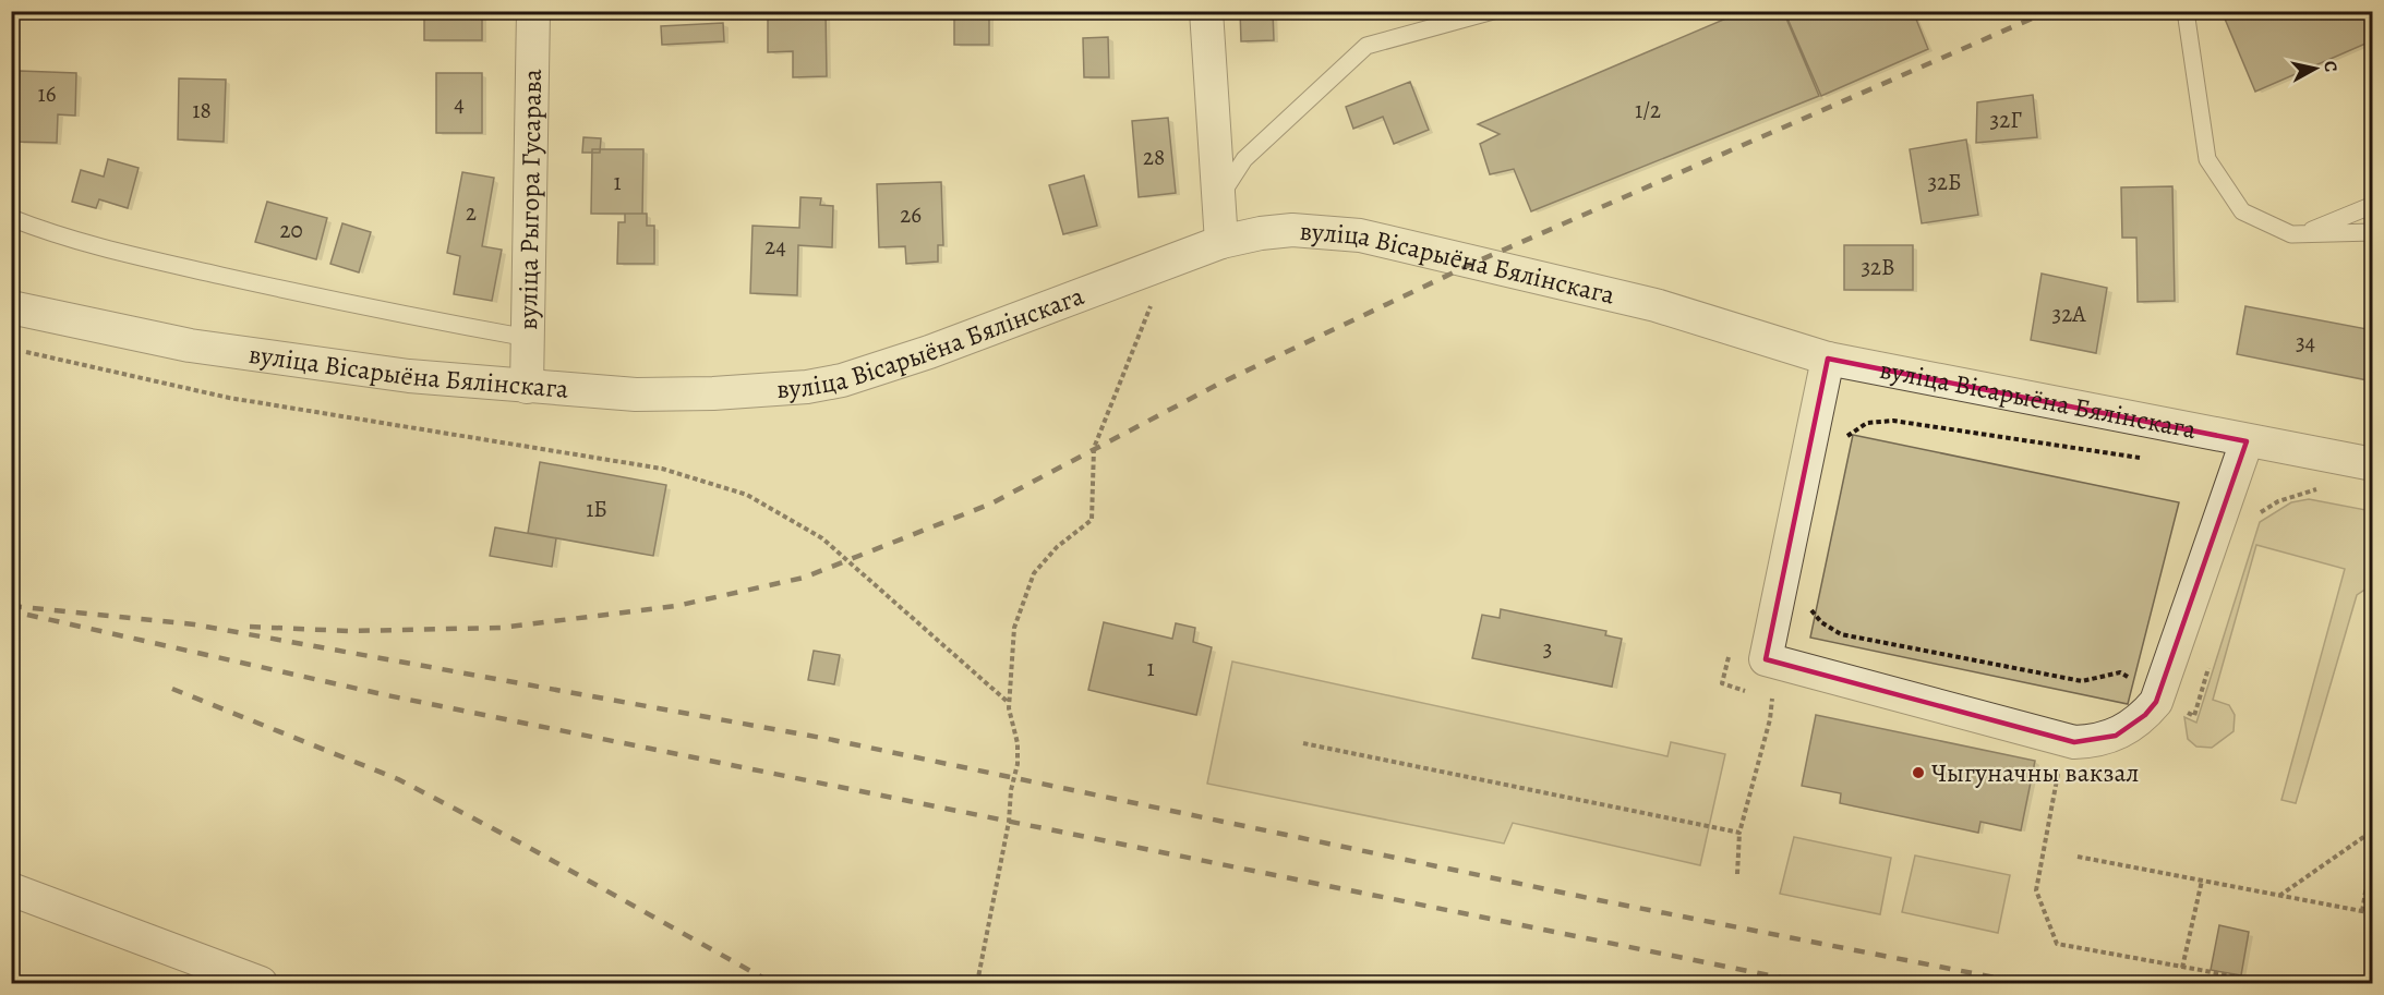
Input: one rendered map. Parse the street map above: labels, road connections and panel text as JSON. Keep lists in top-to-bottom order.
{
  "streets": {
    "street": ["вуліца Рыгора Гусарава", "вуліца Вісарыёна Бялінскага"]
  },
  "crossings": [
    ["вуліца Рыгора Гусарава", "вуліца Вісарыёна Бялінскага"]
  ],
  "places": ["Чыгуначны вакзал"],
  "house_numbers": [
    "16",
    "4",
    "18",
    "1/2",
    "32Г",
    "28",
    "1",
    "32Б",
    "2",
    "26",
    "20",
    "24",
    "32В",
    "32А",
    "34",
    "1Б",
    "3",
    "1"
  ],
  "north": "right"
}
